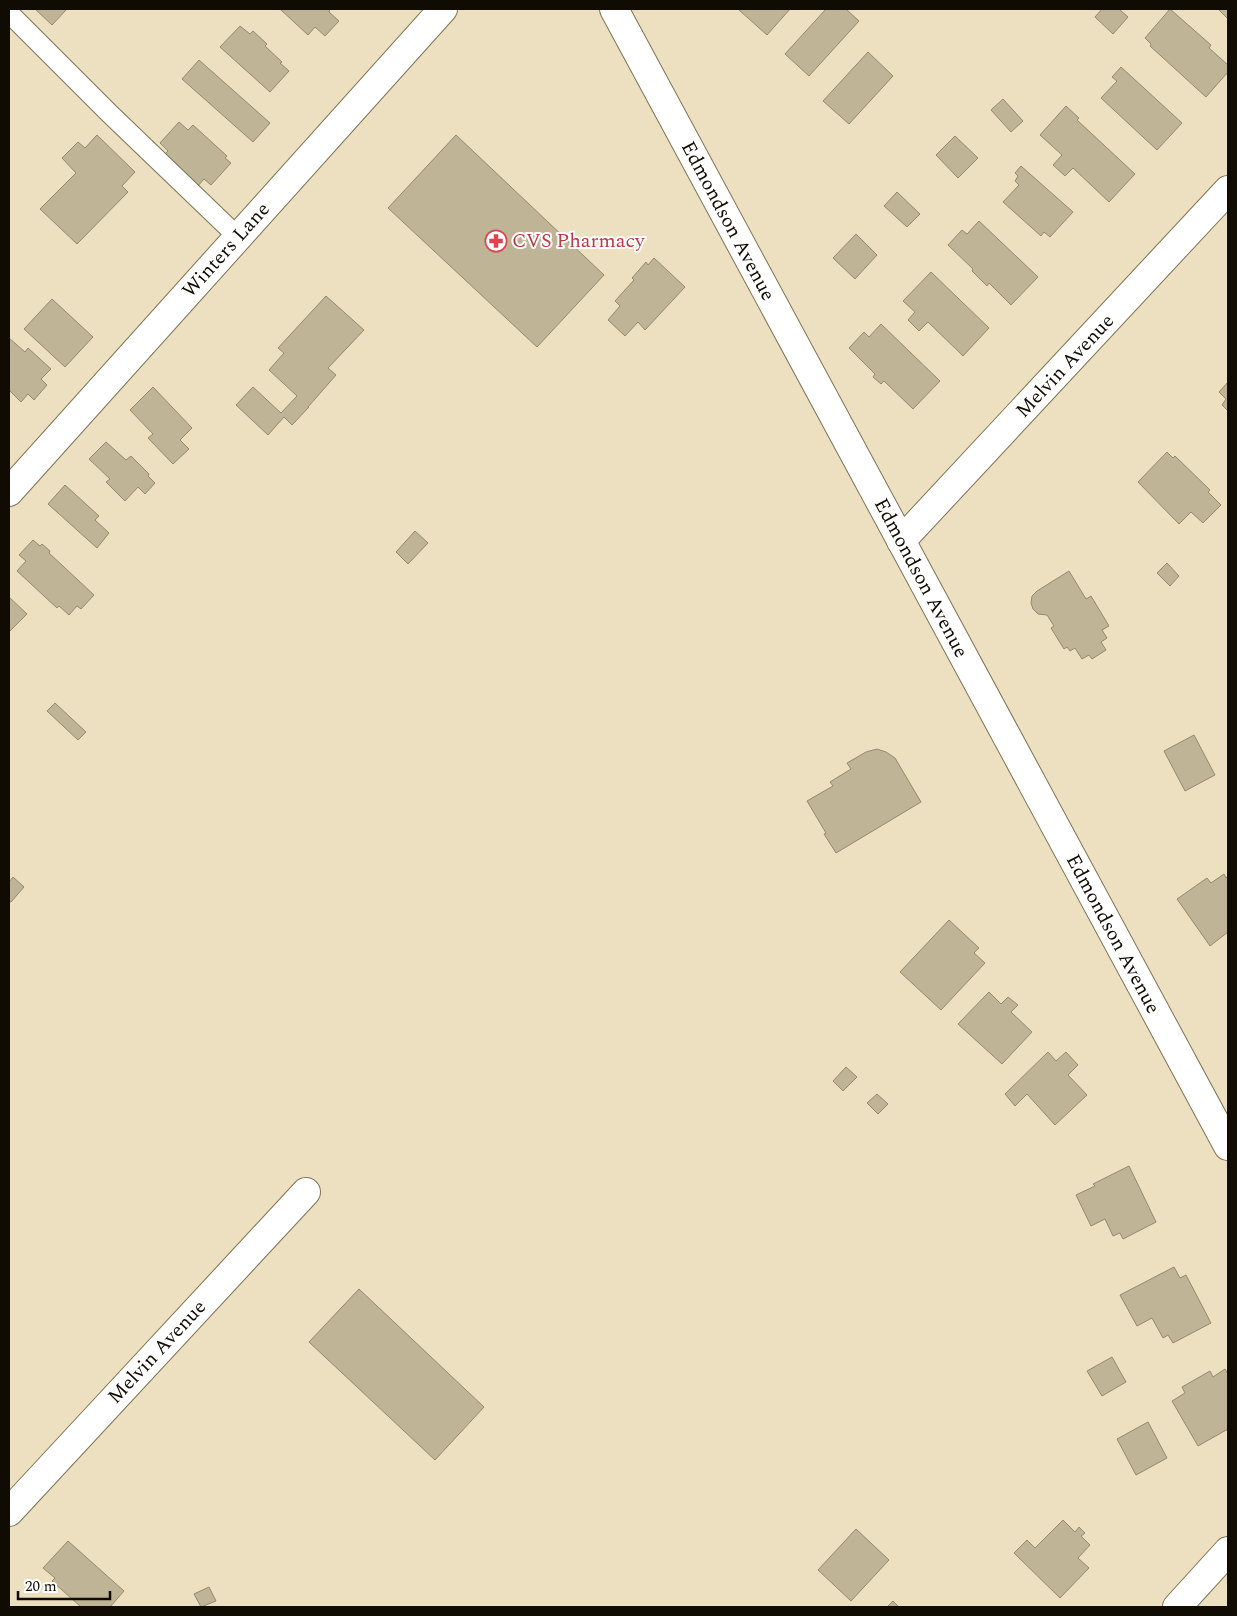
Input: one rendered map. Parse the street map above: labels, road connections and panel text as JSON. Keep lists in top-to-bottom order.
{
  "streets": {
    "street": ["Edmondson Avenue", "Winters Lane", "Melvin Avenue"]
  },
  "crossings": [
    ["Edmondson Avenue", "Melvin Avenue"]
  ],
  "places": {
    "pharmacy": ["CVS Pharmacy"]
  },
  "scale_bar": "20 m"
}
